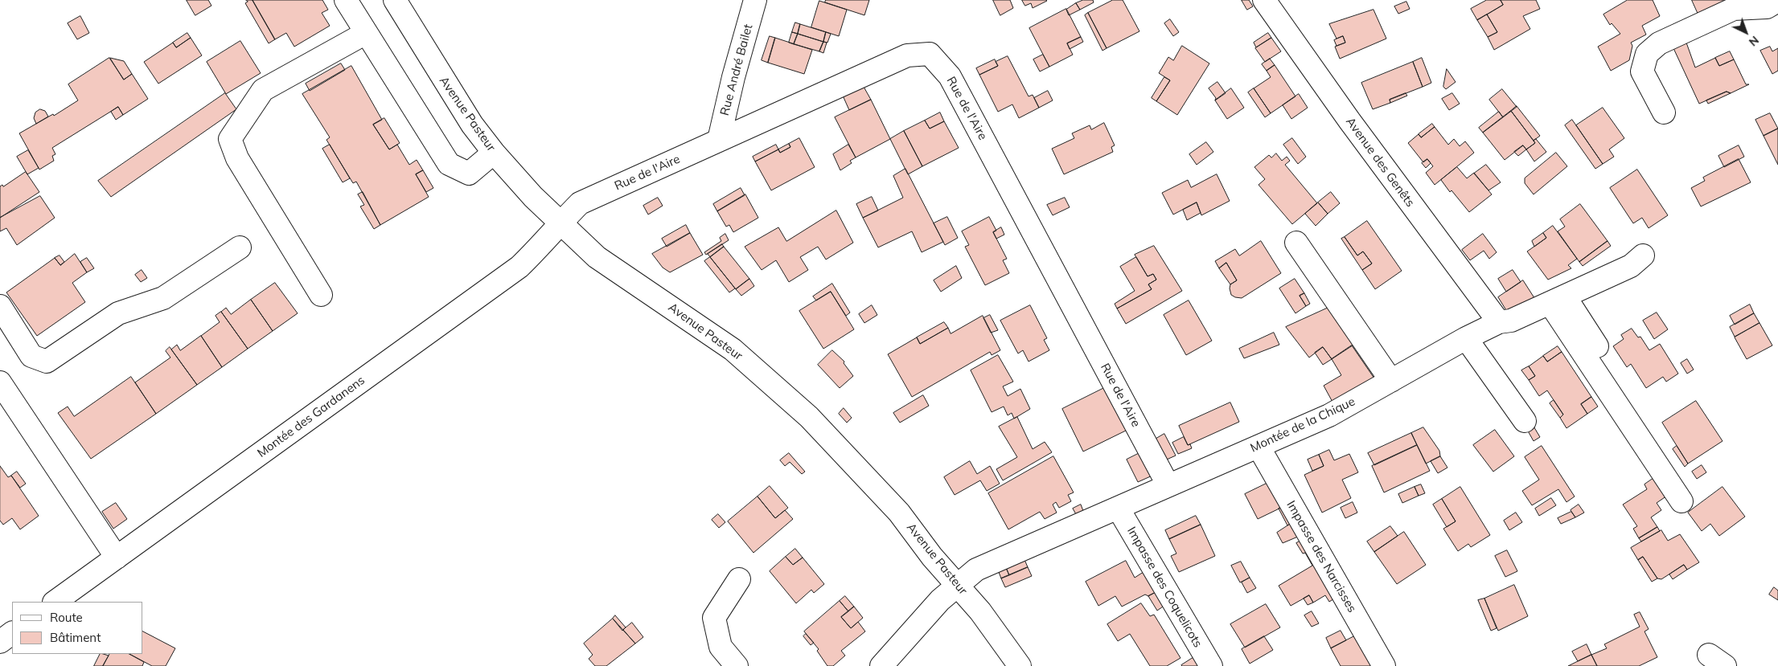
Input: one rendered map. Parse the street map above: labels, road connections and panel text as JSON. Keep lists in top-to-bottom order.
{
  "streets": {
    "street": [
      "Rue André Bailet",
      "Rue de l'Aire",
      "Avenue Pasteur",
      "Avenue des Genêts",
      "Montée des Gardanens",
      "Montée de la Chique",
      "Impasse des Narcisses",
      "Impasse des Coquelicots"
    ]
  },
  "crossings": [
    ["Rue André Bailet", "Rue de l'Aire"],
    ["Rue de l'Aire", "Avenue Pasteur"],
    ["Rue de l'Aire", "Montée des Gardanens"],
    ["Rue de l'Aire", "Montée de la Chique"],
    ["Avenue Pasteur", "Montée des Gardanens"],
    ["Avenue Pasteur", "Montée de la Chique"],
    ["Avenue des Genêts", "Montée de la Chique"],
    ["Montée de la Chique", "Impasse des Narcisses"],
    ["Montée de la Chique", "Impasse des Coquelicots"]
  ],
  "legend": ["Route", "Bâtiment"],
  "north": "bottom right"
}
